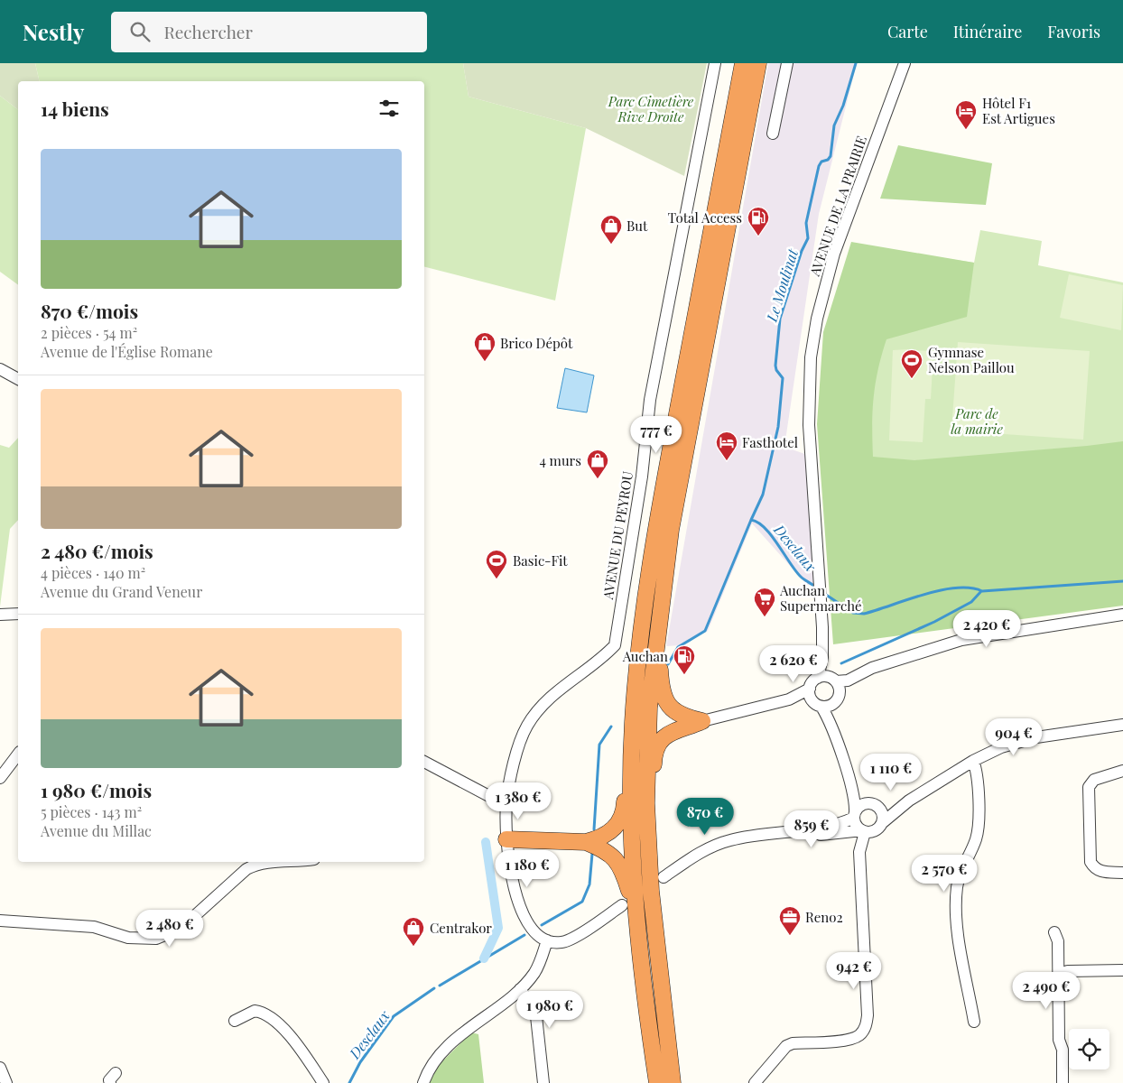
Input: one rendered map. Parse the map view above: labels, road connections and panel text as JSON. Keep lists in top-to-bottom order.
{
  "streets": {
    "street": ["AVENUE DE LA PRAIRIE", "AVENUE DU PEYROU"]
  },
  "water": ["Le Moulinat", "Desclaux"],
  "parks": ["Parc Cimetière Rive Droite", "Parc de la mairie"],
  "places": {
    "hotel": ["Hôtel F1 Est Artigues", "Fasthotel"],
    "fuel station": ["Total Access", "Auchan"],
    "shop": [
      "But",
      "Brico Dépôt",
      "4 murs",
      "Centrakor"
    ],
    "sports": ["Gymnase Nelson Paillou", "Basic-Fit"],
    "supermarket": ["Auchan Supermarché"],
    "office": ["Reno2"]
  },
  "page": {
    "header": "Nestly",
    "search": "Rechercher",
    "nav": ["Carte", "Itinéraire", "Favoris"],
    "heading": "14 biens",
    "list": [
      {
        "name": "870 €/mois",
        "note": "2 pièces · 54 m² · Avenue de l'Église Romane"
      },
      {
        "name": "2 480 €/mois",
        "note": "4 pièces · 140 m² · Avenue du Grand Veneur"
      },
      {
        "name": "1 980 €/mois",
        "note": "5 pièces · 143 m² · Avenue du Millac"
      }
    ],
    "price": [
      "777 €",
      "2 420 €",
      "2 620 €",
      "904 €",
      "1 110 €",
      "1 380 €",
      "870 €",
      "859 €",
      "1 180 €",
      "2 570 €",
      "2 480 €",
      "942 €",
      "2 490 €",
      "1 980 €"
    ]
  }
}
